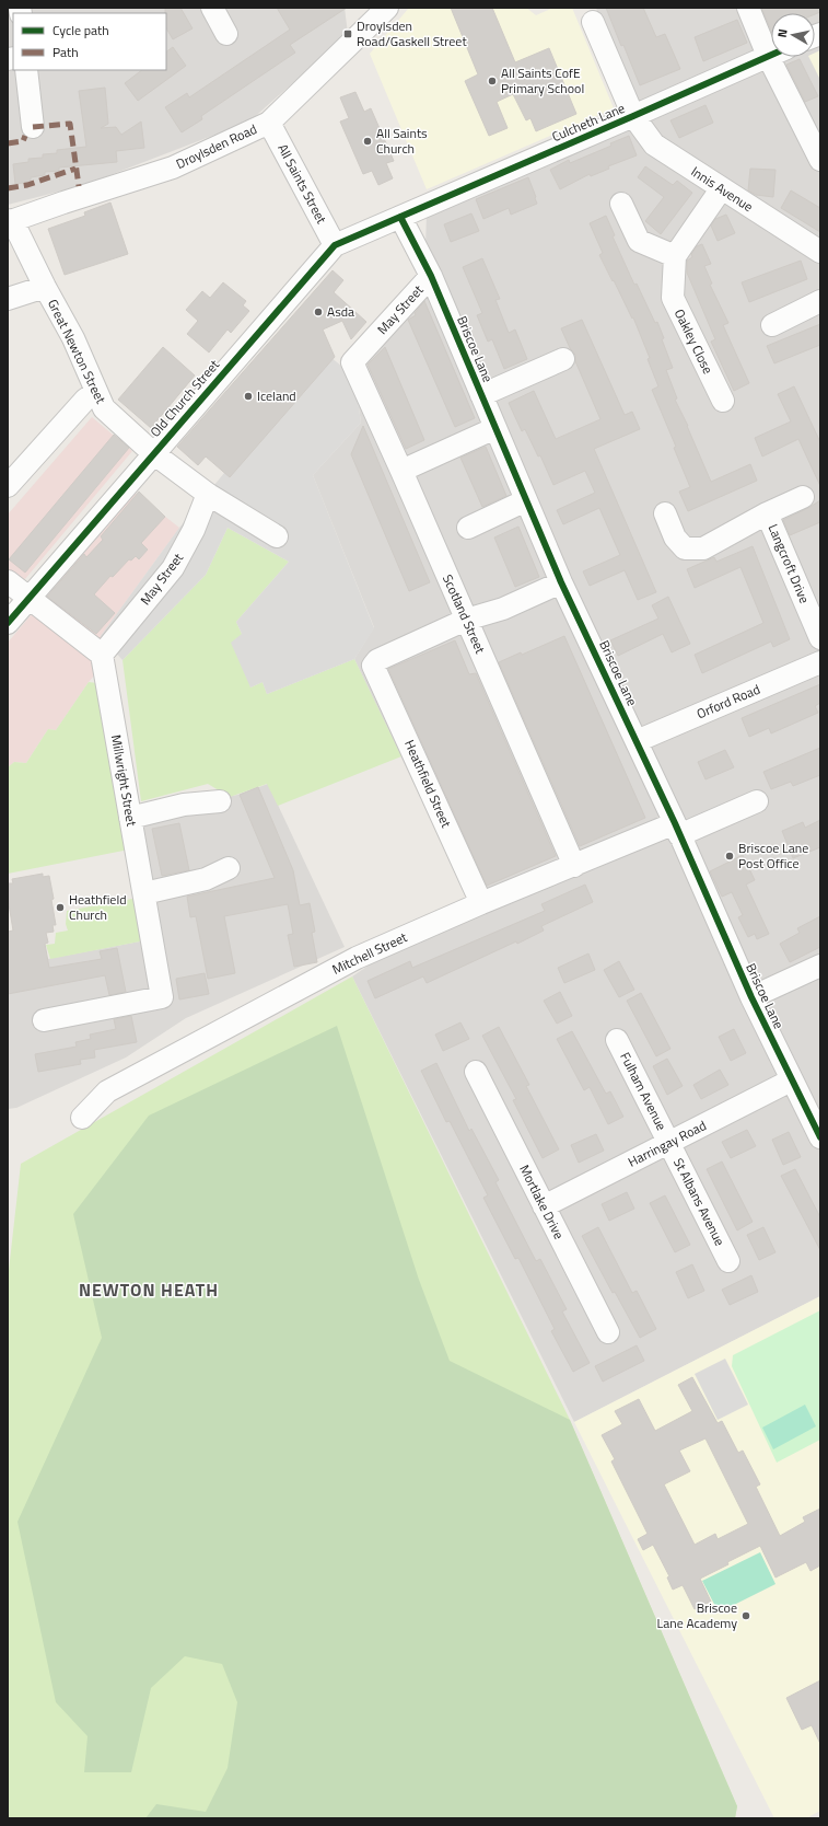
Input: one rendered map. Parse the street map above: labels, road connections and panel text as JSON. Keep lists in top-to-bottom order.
{
  "streets": {
    "street": [
      "Culcheth Lane",
      "Droylsden Road",
      "All Saints Street",
      "Innis Avenue",
      "May Street",
      "Oakley Close",
      "Briscoe Lane",
      "Great Newton Street",
      "Old Church Street",
      "Langcroft Drive",
      "Scotland Street",
      "Orford Road",
      "Millwright Street",
      "Heathfield Street",
      "Mitchell Street",
      "Fulham Avenue",
      "Harringay Road",
      "Mortlake Drive",
      "St Albans Avenue"
    ]
  },
  "crossings": [
    ["Culcheth Lane", "Innis Avenue"],
    ["Culcheth Lane", "Briscoe Lane"],
    ["Culcheth Lane", "Old Church Street"],
    ["Droylsden Road", "All Saints Street"],
    ["Droylsden Road", "Great Newton Street"],
    ["All Saints Street", "Old Church Street"],
    ["May Street", "Briscoe Lane"],
    ["May Street", "Great Newton Street"],
    ["May Street", "Scotland Street"],
    ["May Street", "Millwright Street"],
    ["Briscoe Lane", "Old Church Street"],
    ["Briscoe Lane", "Orford Road"],
    ["Briscoe Lane", "Mitchell Street"],
    ["Briscoe Lane", "Harringay Road"],
    ["Great Newton Street", "Old Church Street"],
    ["Scotland Street", "Heathfield Street"],
    ["Scotland Street", "Mitchell Street"],
    ["Heathfield Street", "Mitchell Street"],
    ["Fulham Avenue", "Harringay Road"],
    ["Fulham Avenue", "St Albans Avenue"],
    ["Harringay Road", "Mortlake Drive"],
    ["Harringay Road", "St Albans Avenue"]
  ],
  "districts": ["NEWTON HEATH"],
  "places": {
    "transit": ["Droylsden Road/Gaskell Street"],
    "other": [
      "All Saints CofE Primary School",
      "All Saints Church",
      "Asda",
      "Iceland",
      "Briscoe Lane Post Office",
      "Heathfield Church",
      "Briscoe Lane Academy"
    ]
  },
  "legend": ["Cycle path", "Path"],
  "north": "left"
}
